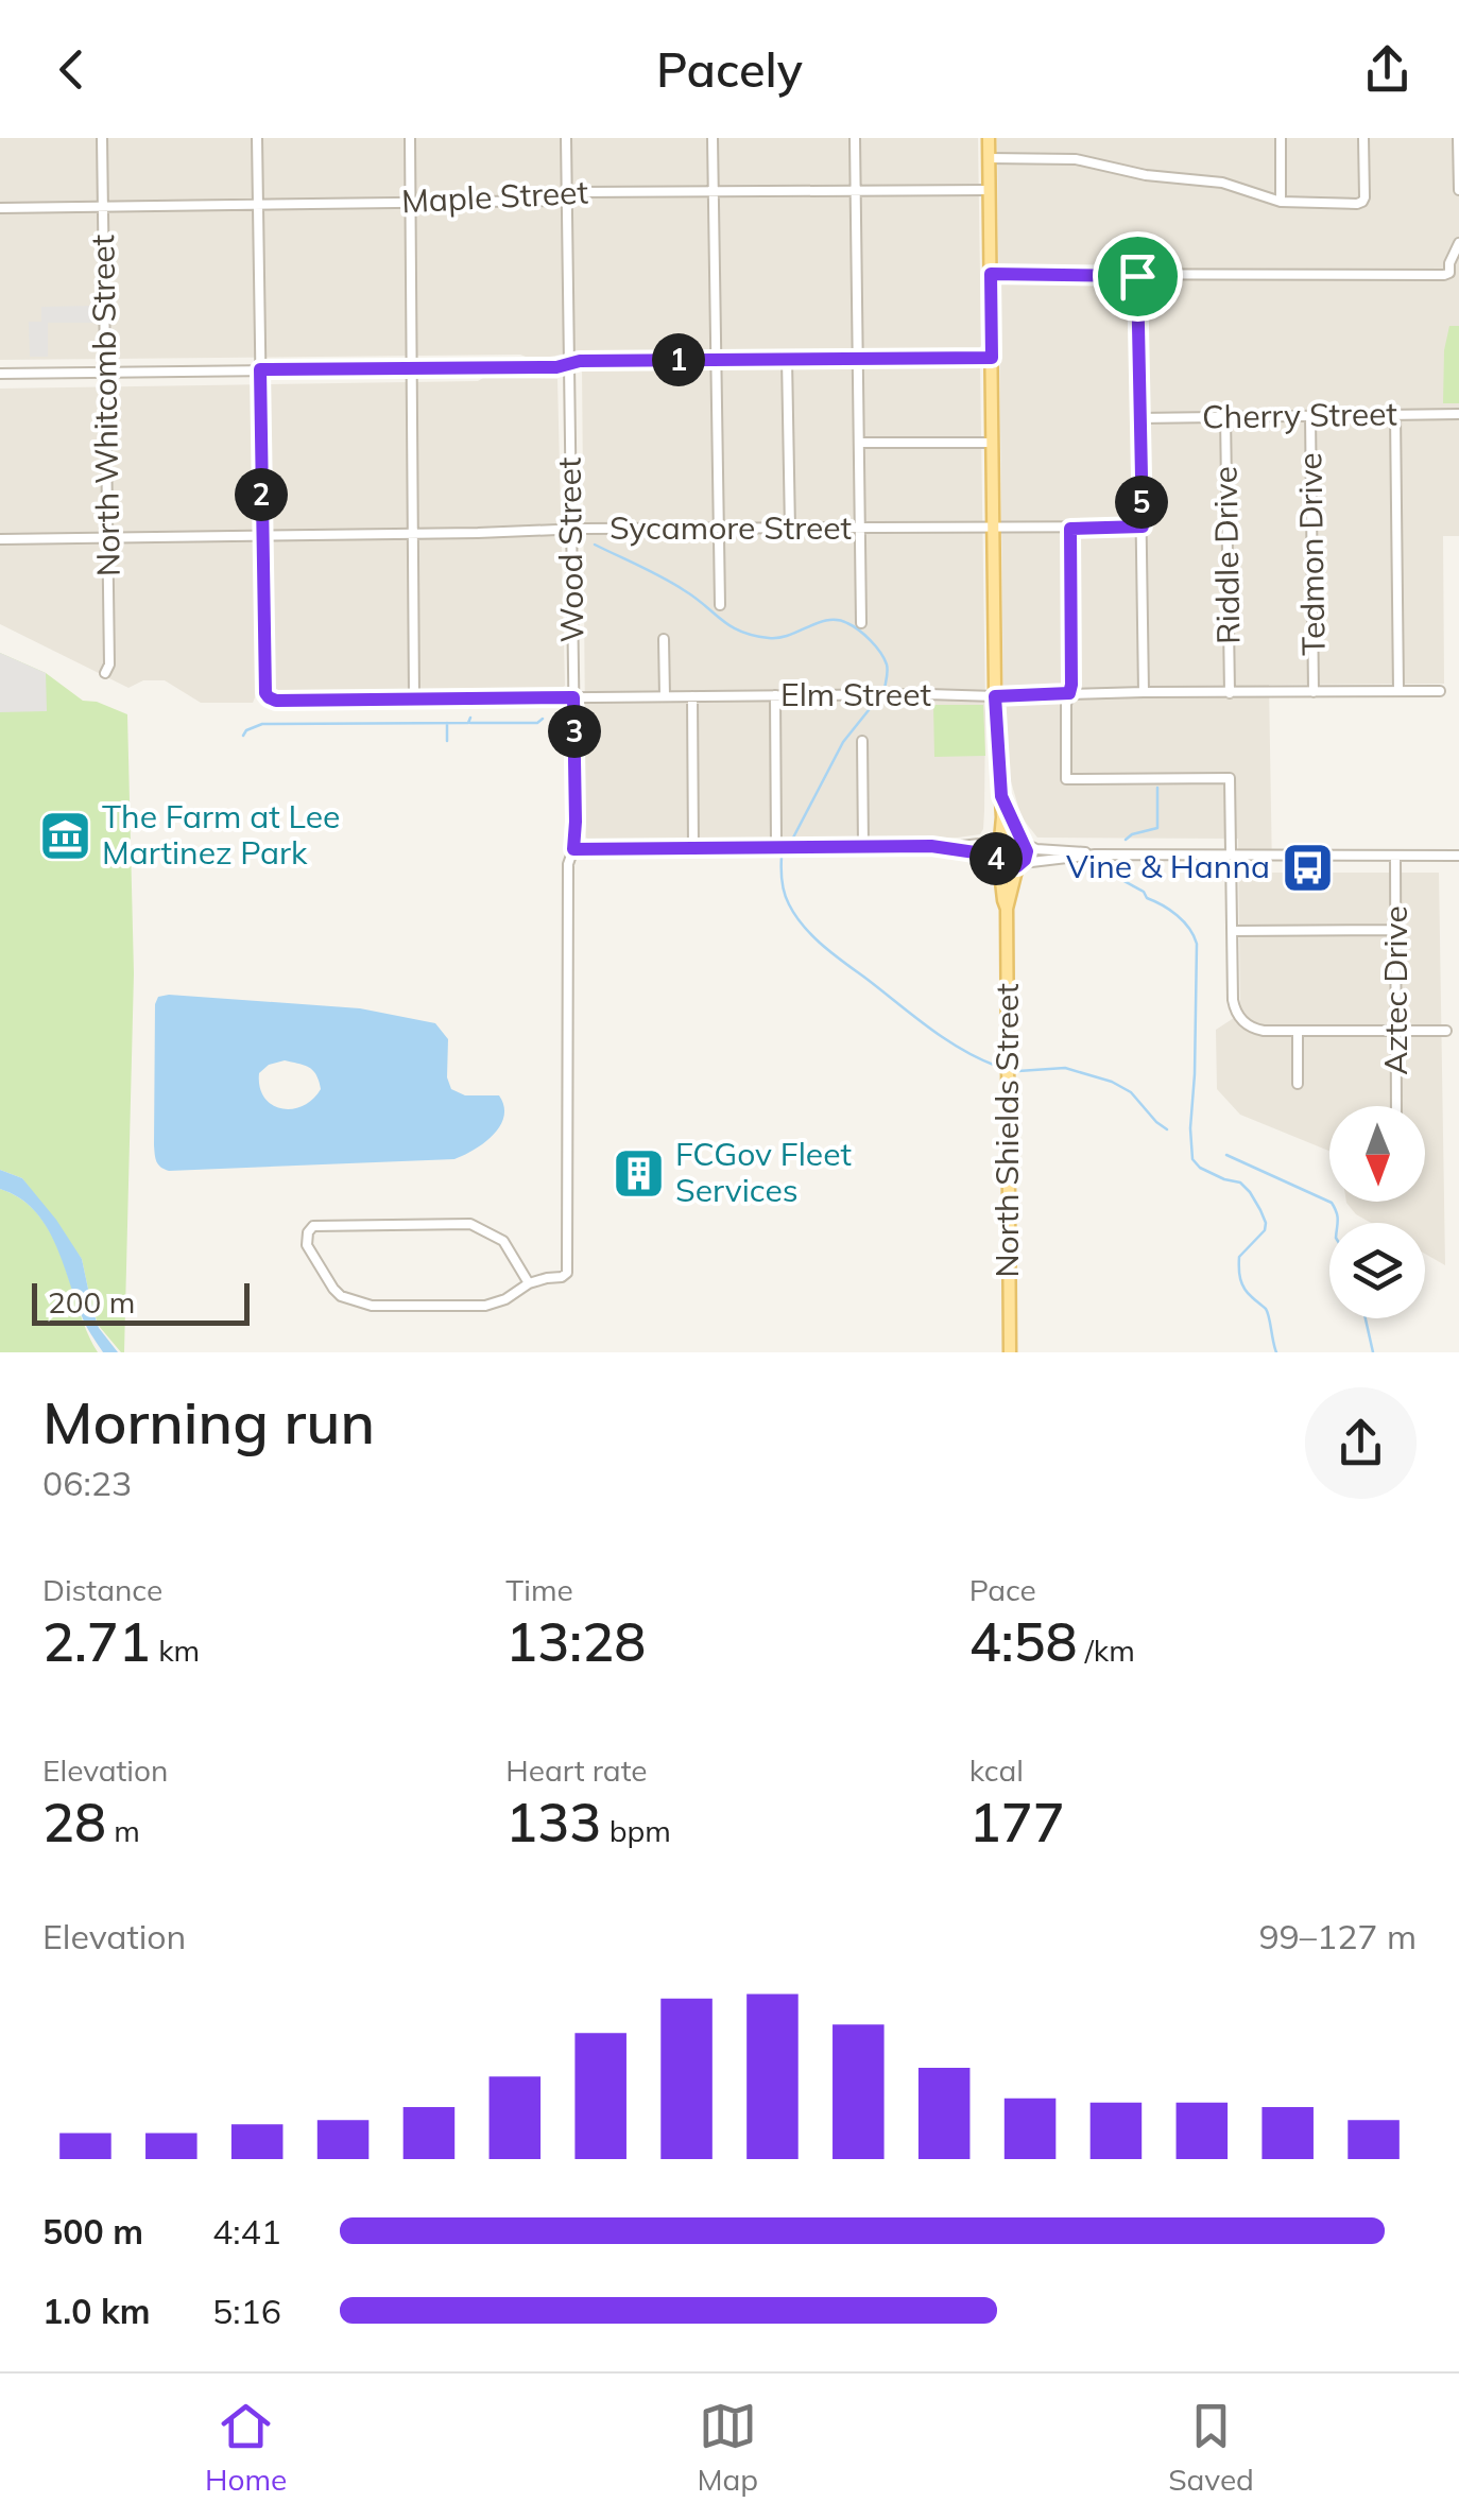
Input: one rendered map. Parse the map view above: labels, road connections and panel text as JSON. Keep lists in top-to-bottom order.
{
  "streets": {
    "main road": ["North Shields Street"],
    "street": [
      "Maple Street",
      "North Whitcomb Street",
      "Cherry Street",
      "Sycamore Street",
      "Wood Street",
      "Tedmon Drive",
      "Riddle Drive",
      "Elm Street",
      "Aztec Drive"
    ]
  },
  "crossings": [
    ["Maple Street", "North Whitcomb Street"],
    ["Maple Street", "Wood Street"],
    ["North Whitcomb Street", "Sycamore Street"],
    ["Cherry Street", "Tedmon Drive"],
    ["Cherry Street", "Riddle Drive"],
    ["Sycamore Street", "Wood Street"],
    ["Sycamore Street", "Elm Street"],
    ["Wood Street", "Elm Street"],
    ["Tedmon Drive", "Elm Street"],
    ["Riddle Drive", "Elm Street"]
  ],
  "places": {
    "museum": ["The Farm at Lee Martinez Park"],
    "bus stop": ["Vine & Hanna"],
    "building": ["FCGov Fleet Services"]
  },
  "scale_bar": "200 m",
  "north": "bottom",
  "page": {
    "header": "Pacely",
    "pins": [
      "1",
      "2",
      "5",
      "3",
      "4"
    ],
    "scale": "200 m",
    "heading": ["Morning run", "06:23"],
    "stats": [
      ["Distance", "2.71 km"],
      ["Time", "13:28"],
      ["Pace", "4:58 /km"],
      ["Elevation", "28 m"],
      ["Heart rate", "133 bpm"],
      ["kcal", "177"]
    ],
    "chart": ["Elevation", "99–127 m"],
    "list": [
      {
        "name": "500 m",
        "note": "4:41"
      },
      {
        "name": "1.0 km",
        "note": "5:16"
      }
    ],
    "tabs": ["Home", "Map", "Saved"]
  }
}
